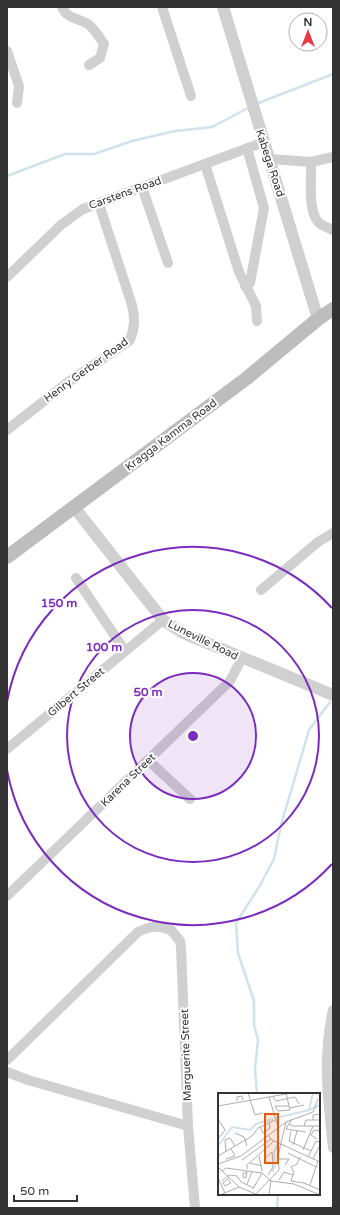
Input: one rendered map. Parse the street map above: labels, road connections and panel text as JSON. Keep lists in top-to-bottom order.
{
  "streets": {
    "main road": ["Kragga Kamma Road"],
    "street": [
      "Kabega Road",
      "Carstens Road",
      "Henry Gerber Road",
      "Luneville Road",
      "Gilbert Street",
      "Karena Street",
      "Marguerite Street"
    ]
  },
  "crossings": [
    ["Kabega Road", "Carstens Road"],
    ["Kabega Road", "Kragga Kamma Road"],
    ["Carstens Road", "Henry Gerber Road"],
    ["Kragga Kamma Road", "Luneville Road"],
    ["Luneville Road", "Gilbert Street"],
    ["Luneville Road", "Karena Street"]
  ],
  "scale_bar": "50 m",
  "north": "top",
  "rings": ["150 m", "100 m", "50 m"]
}
